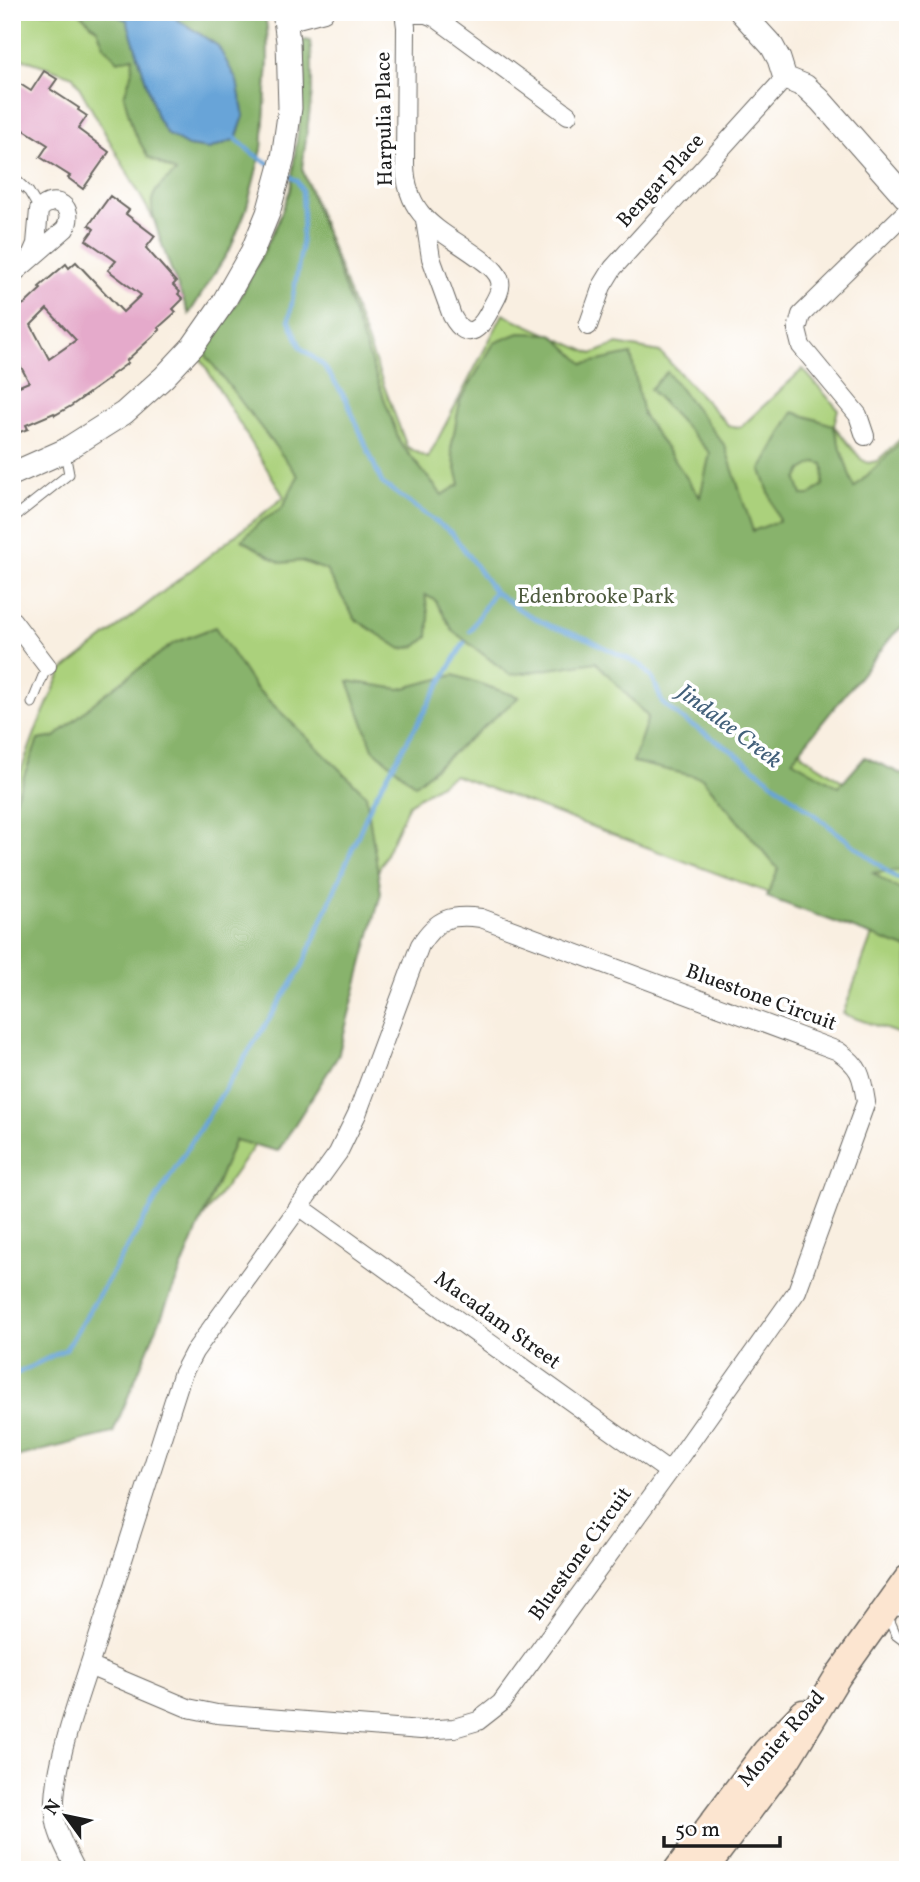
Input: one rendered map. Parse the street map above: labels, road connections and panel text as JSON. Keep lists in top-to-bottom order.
{
  "streets": {
    "main road": ["Monier Road"],
    "street": [
      "Harpulia Place",
      "Bengar Place",
      "Bluestone Circuit",
      "Macadam Street"
    ]
  },
  "crossings": [
    ["Bluestone Circuit", "Macadam Street"]
  ],
  "water": ["Jindalee Creek"],
  "parks": ["Edenbrooke Park"],
  "scale_bar": "50 m",
  "north": "top left"
}
